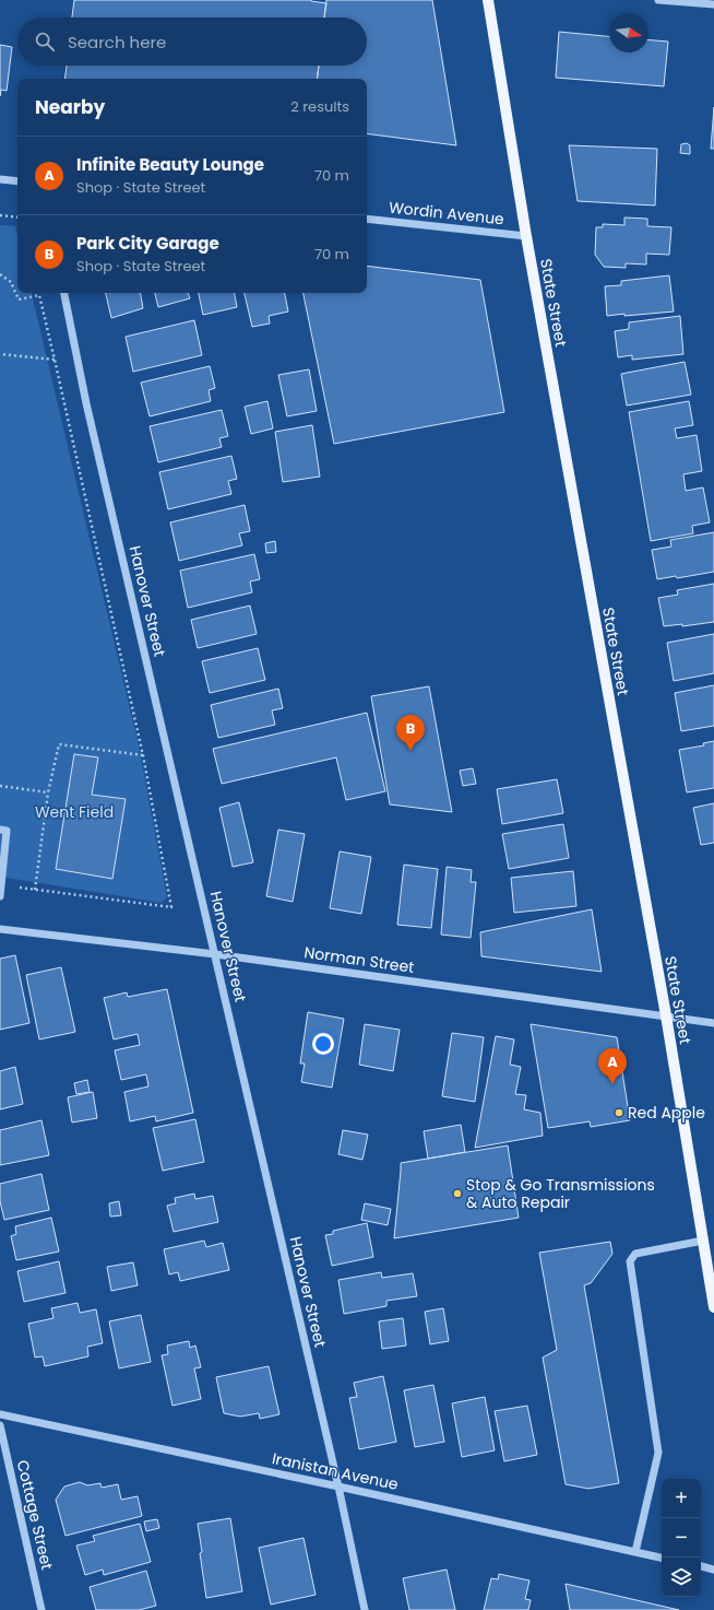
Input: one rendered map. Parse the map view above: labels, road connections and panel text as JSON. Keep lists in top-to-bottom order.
{
  "streets": {
    "main road": ["State Street"],
    "street": [
      "Wordin Avenue",
      "Hanover Street",
      "Norman Street",
      "Iranistan Avenue",
      "Cottage Street"
    ]
  },
  "crossings": [
    ["Wordin Avenue", "State Street"],
    ["State Street", "Norman Street"],
    ["Hanover Street", "Norman Street"],
    ["Hanover Street", "Iranistan Avenue"]
  ],
  "parks": ["Went Field"],
  "places": ["Red Apple", "Stop & Go Transmissions & Auto Repair"],
  "north": "right",
  "page": {
    "search": "Search here",
    "heading": ["Nearby", "2 results"],
    "list": [
      {
        "mark": "A",
        "name": "Infinite Beauty Lounge",
        "note": "Shop · State Street",
        "value": "70 m"
      },
      {
        "mark": "B",
        "name": "Park City Garage",
        "note": "Shop · State Street",
        "value": "70 m"
      }
    ],
    "pins": ["B", "A"],
    "map_buttons": ["+", "−"]
  }
}
